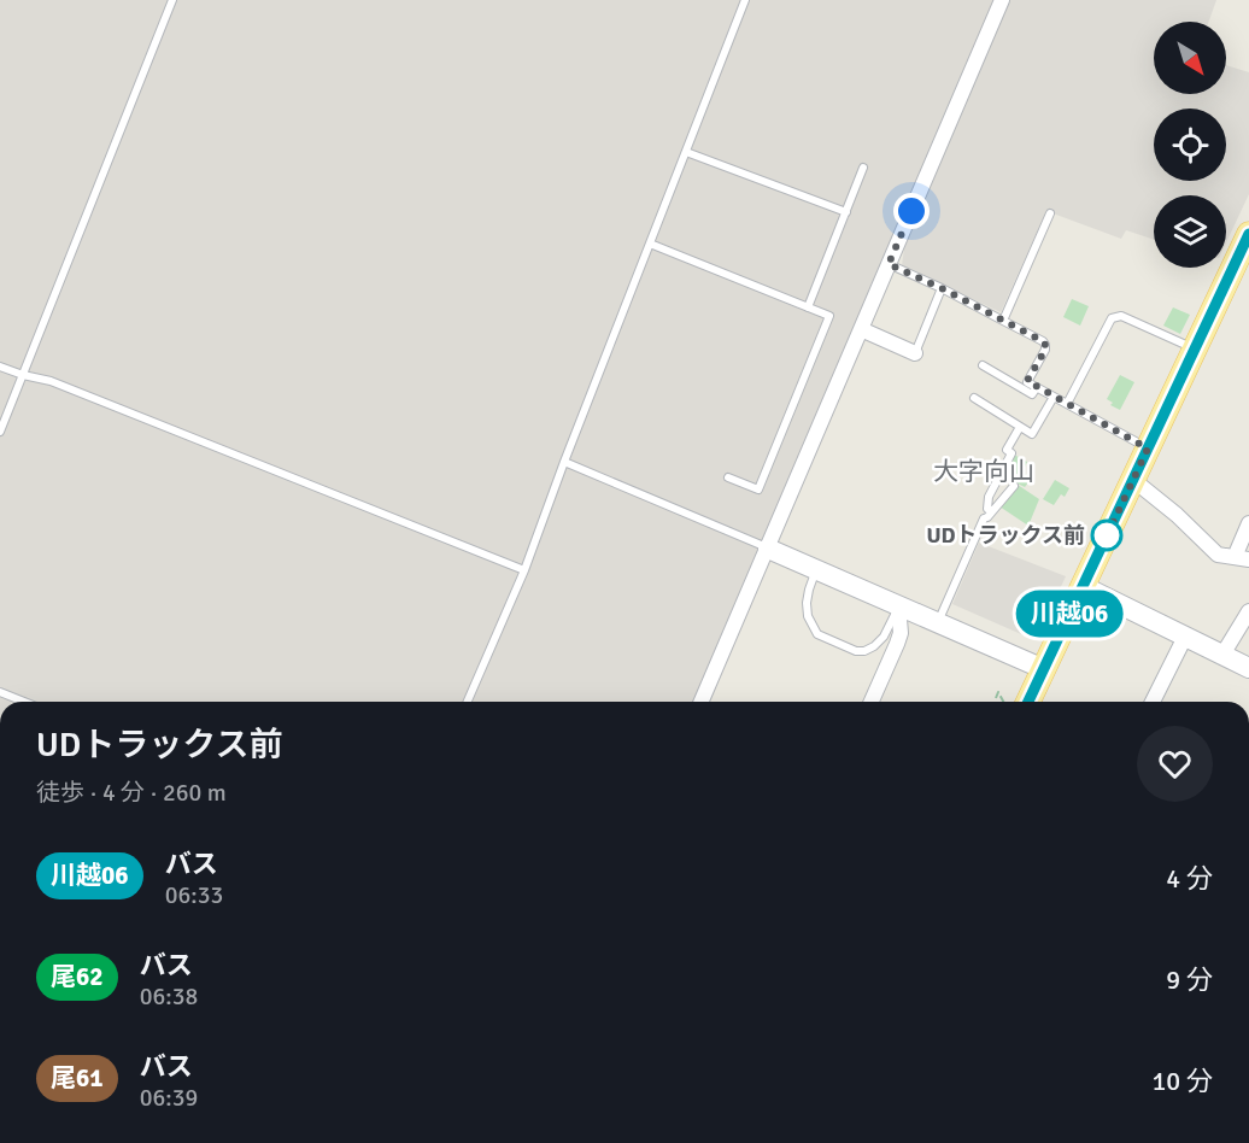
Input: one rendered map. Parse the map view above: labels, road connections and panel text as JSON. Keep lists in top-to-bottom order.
{
  "districts": ["大字向山"],
  "places": ["UDトラックス前"],
  "lines": ["bus line 川越06"],
  "north": "bottom right",
  "page": {
    "on_map": "川越06",
    "heading": ["UDトラックス前", "徒歩 · 4 分 · 260 m"],
    "list": [
      {
        "mark": "川越06",
        "name": "バス",
        "note": "06:33",
        "value": "4 分"
      },
      {
        "mark": "尾62",
        "name": "バス",
        "note": "06:38",
        "value": "9 分"
      },
      {
        "mark": "尾61",
        "name": "バス",
        "note": "06:39",
        "value": "10 分"
      }
    ]
  }
}
